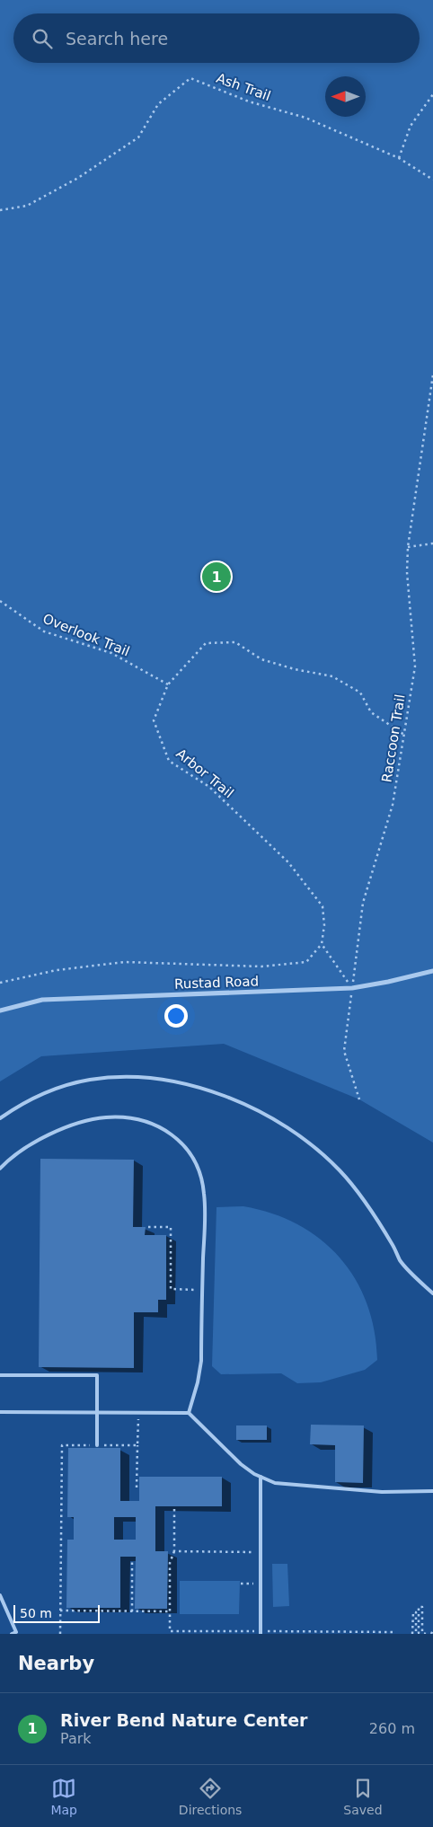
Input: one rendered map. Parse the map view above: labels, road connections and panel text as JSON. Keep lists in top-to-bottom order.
{
  "streets": {
    "street": ["Rustad Road"],
    "path": [
      "Ash Trail",
      "Overlook Trail",
      "Raccoon Trail",
      "Arbor Trail"
    ]
  },
  "crossings": [
    ["Overlook Trail", "Arbor Trail"],
    ["Raccoon Trail", "Arbor Trail"],
    ["Raccoon Trail", "Rustad Road"]
  ],
  "scale_bar": "50 m",
  "north": "left",
  "page": {
    "search": "Search here",
    "pins": "1",
    "scale": "50 m",
    "heading": "Nearby",
    "list": [
      {
        "mark": "1",
        "name": "River Bend Nature Center",
        "note": "Park",
        "value": "260 m"
      }
    ],
    "nav": ["Map", "Directions", "Saved"]
  }
}
